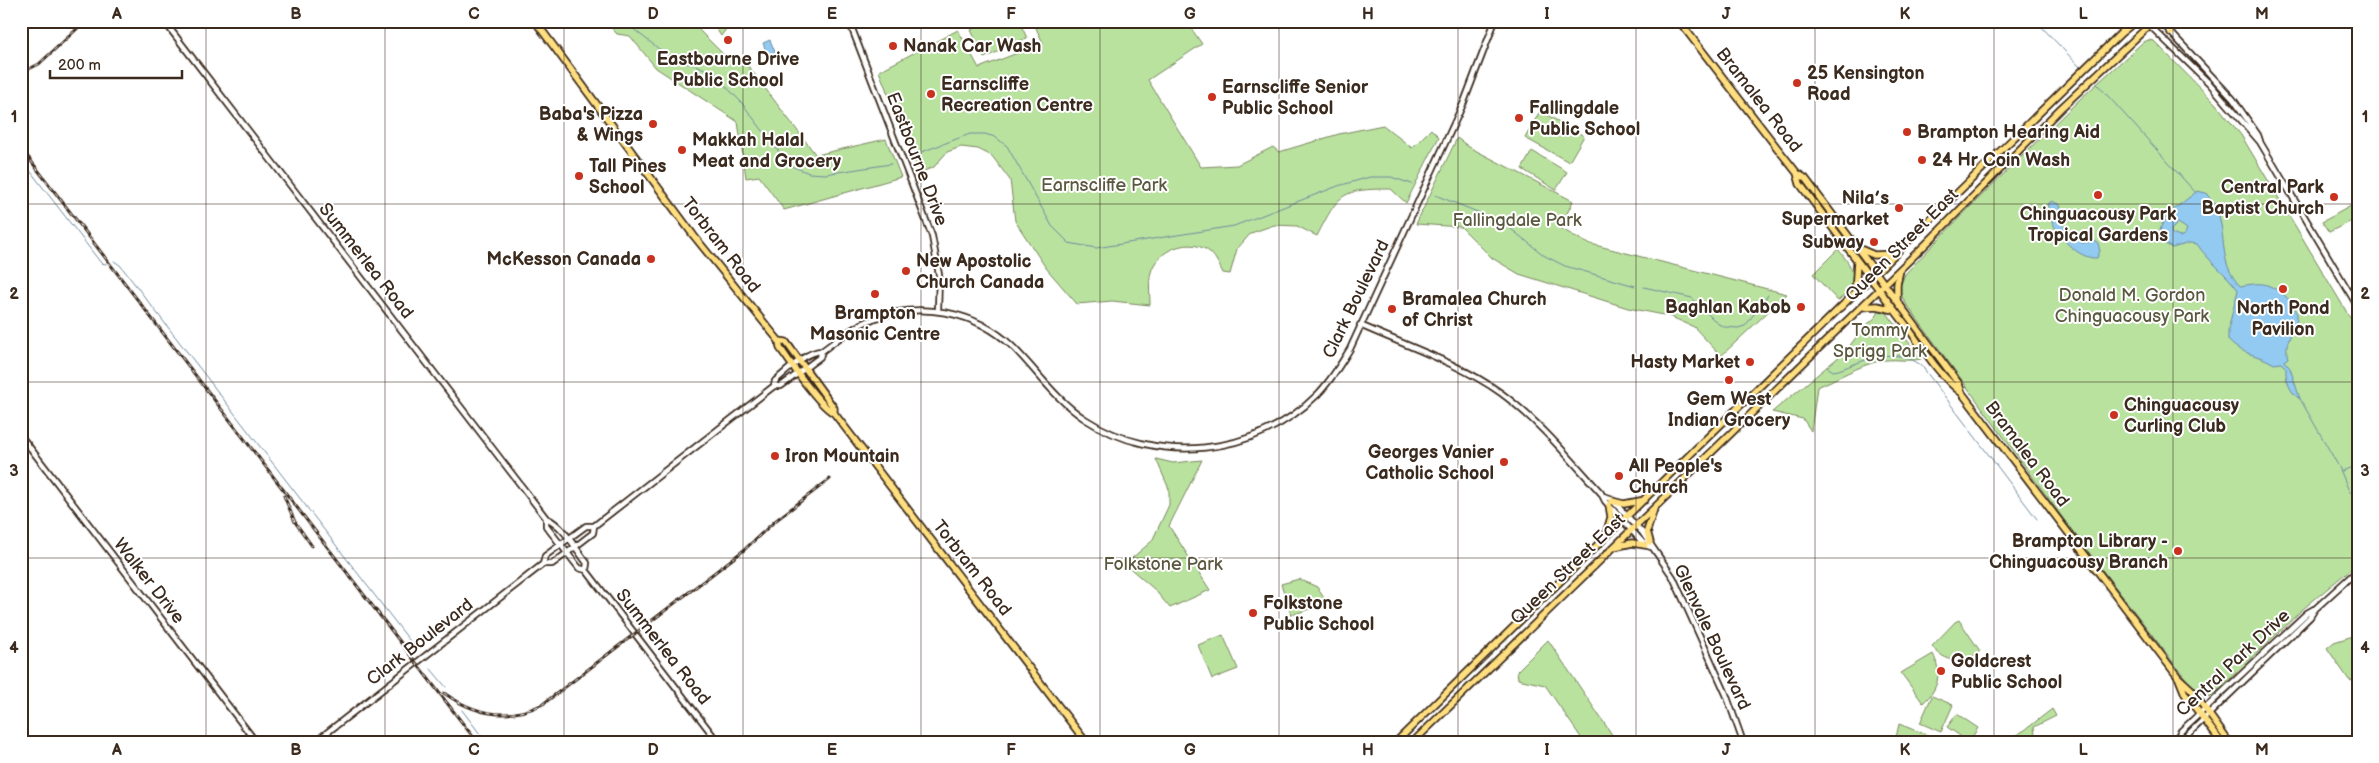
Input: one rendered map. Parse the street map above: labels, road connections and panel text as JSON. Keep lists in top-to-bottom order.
{
  "streets": {
    "main road": ["Bramalea Road", "Torbram Road", "Queen Street East"],
    "street": [
      "Eastbourne Drive",
      "Summerlea Road",
      "Clark Boulevard",
      "Walker Drive",
      "Glenvale Boulevard",
      "Central Park Drive"
    ]
  },
  "crossings": [
    ["Bramalea Road", "Queen Street East"],
    ["Bramalea Road", "Central Park Drive"],
    ["Eastbourne Drive", "Clark Boulevard"],
    ["Torbram Road", "Clark Boulevard"],
    ["Queen Street East", "Glenvale Boulevard"],
    ["Summerlea Road", "Clark Boulevard"],
    ["Clark Boulevard", "Glenvale Boulevard"]
  ],
  "parks": [
    "Earnscliffe Park",
    "Fallingdale Park",
    "Donald M. Gordon Chinguacousy Park",
    "Tommy Sprigg Park",
    "Folkstone Park"
  ],
  "places": [
    "Eastbourne Drive Public School",
    "Nanak Car Wash",
    "25 Kensington Road",
    "Earnscliffe Recreation Centre",
    "Earnscliffe Senior Public School",
    "Fallingdale Public School",
    "Baba's Pizza & Wings",
    "Brampton Hearing Aid",
    "Makkah Halal Meat and Grocery",
    "24 Hr Coin Wash",
    "Tall Pines School",
    "Chinguacousy Park Tropical Gardens",
    "Central Park Baptist Church",
    "Nila’s Supermarket",
    "Subway",
    "McKesson Canada",
    "New Apostolic Church Canada",
    "North Pond Pavilion",
    "Brampton Masonic Centre",
    "Baghlan Kabob",
    "Bramalea Church of Christ",
    "Hasty Market",
    "Gem West Indian Grocery",
    "Chinguacousy Curling Club",
    "Iron Mountain",
    "Georges Vanier Catholic School",
    "All People's Church",
    "Brampton Library - Chinguacousy Branch",
    "Folkstone Public School",
    "Goldcrest Public School"
  ],
  "scale_bar": "200 m",
  "grid": {
    "columns": [
      "A",
      "B",
      "C",
      "D",
      "E",
      "F",
      "G",
      "H",
      "I",
      "J",
      "K",
      "L",
      "M"
    ],
    "rows": [
      "1",
      "2",
      "3",
      "4"
    ]
  }
}
